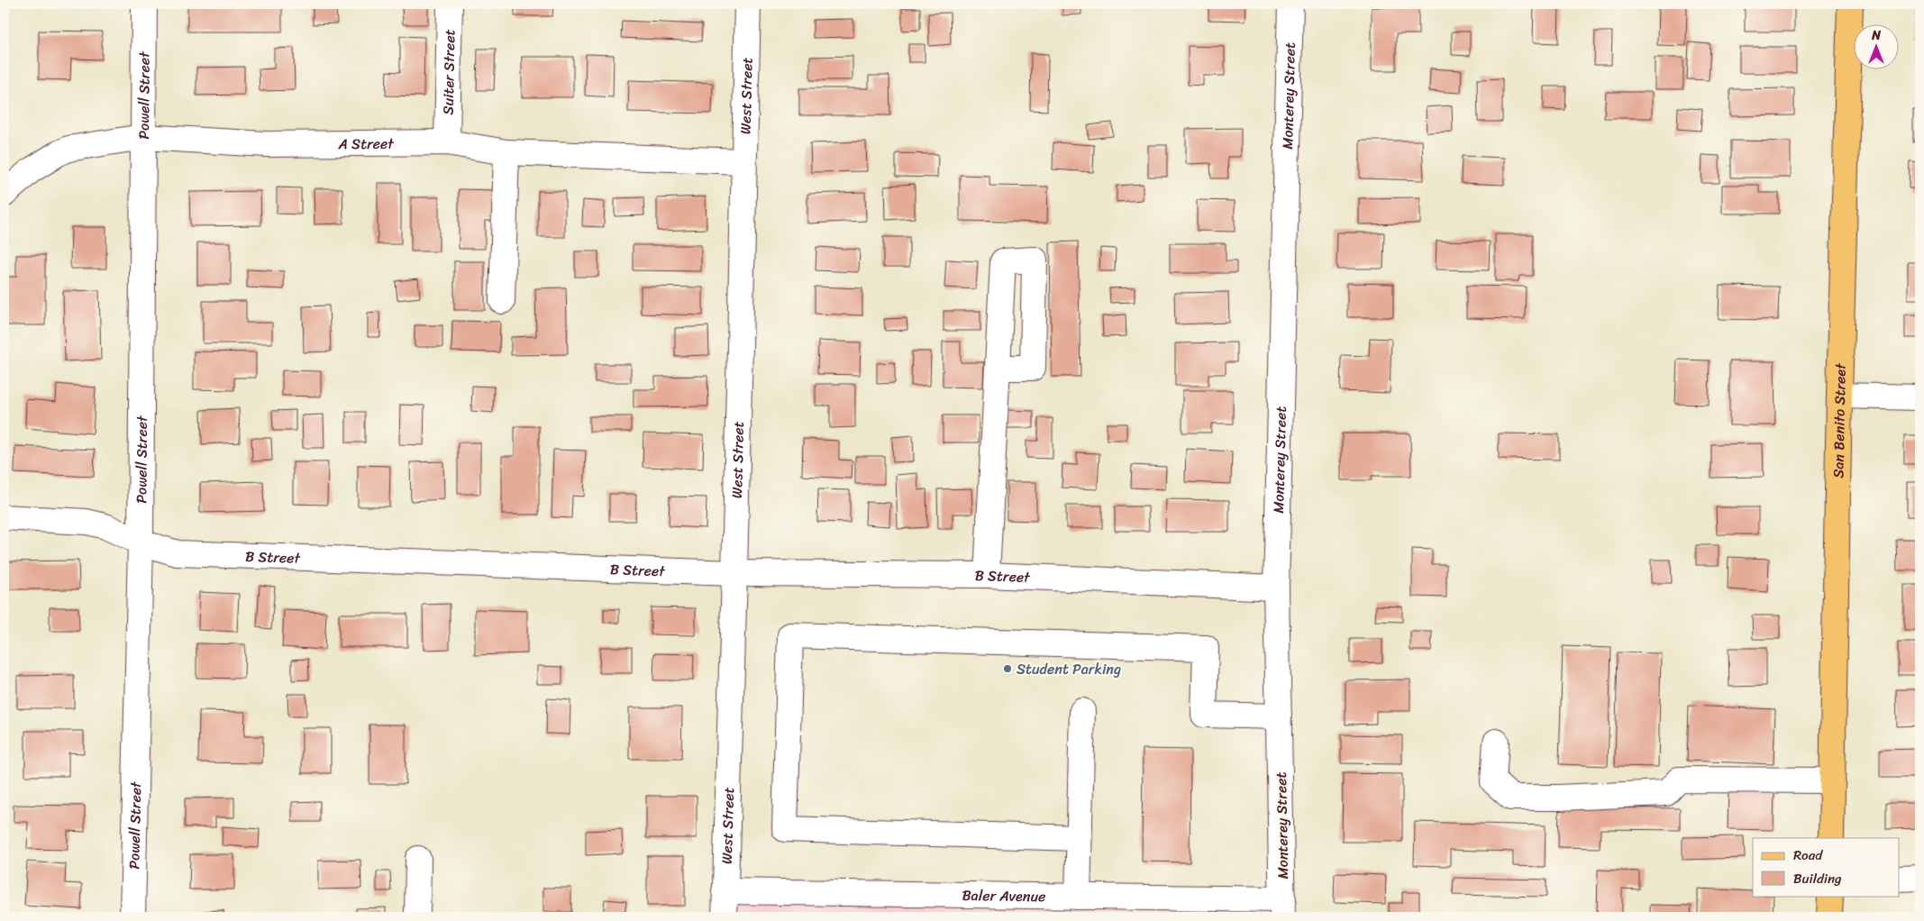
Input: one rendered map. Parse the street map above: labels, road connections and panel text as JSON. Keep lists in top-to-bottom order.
{
  "streets": {
    "main road": ["San Benito Street"],
    "street": [
      "Suiter Street",
      "Powell Street",
      "West Street",
      "Monterey Street",
      "A Street",
      "B Street",
      "Baler Avenue"
    ]
  },
  "crossings": [
    ["Suiter Street", "A Street"],
    ["Powell Street", "A Street"],
    ["Powell Street", "B Street"],
    ["West Street", "A Street"],
    ["West Street", "B Street"],
    ["West Street", "Baler Avenue"],
    ["Monterey Street", "B Street"],
    ["Monterey Street", "Baler Avenue"]
  ],
  "places": ["Student Parking"],
  "legend": ["Road", "Building"],
  "north": "top"
}
